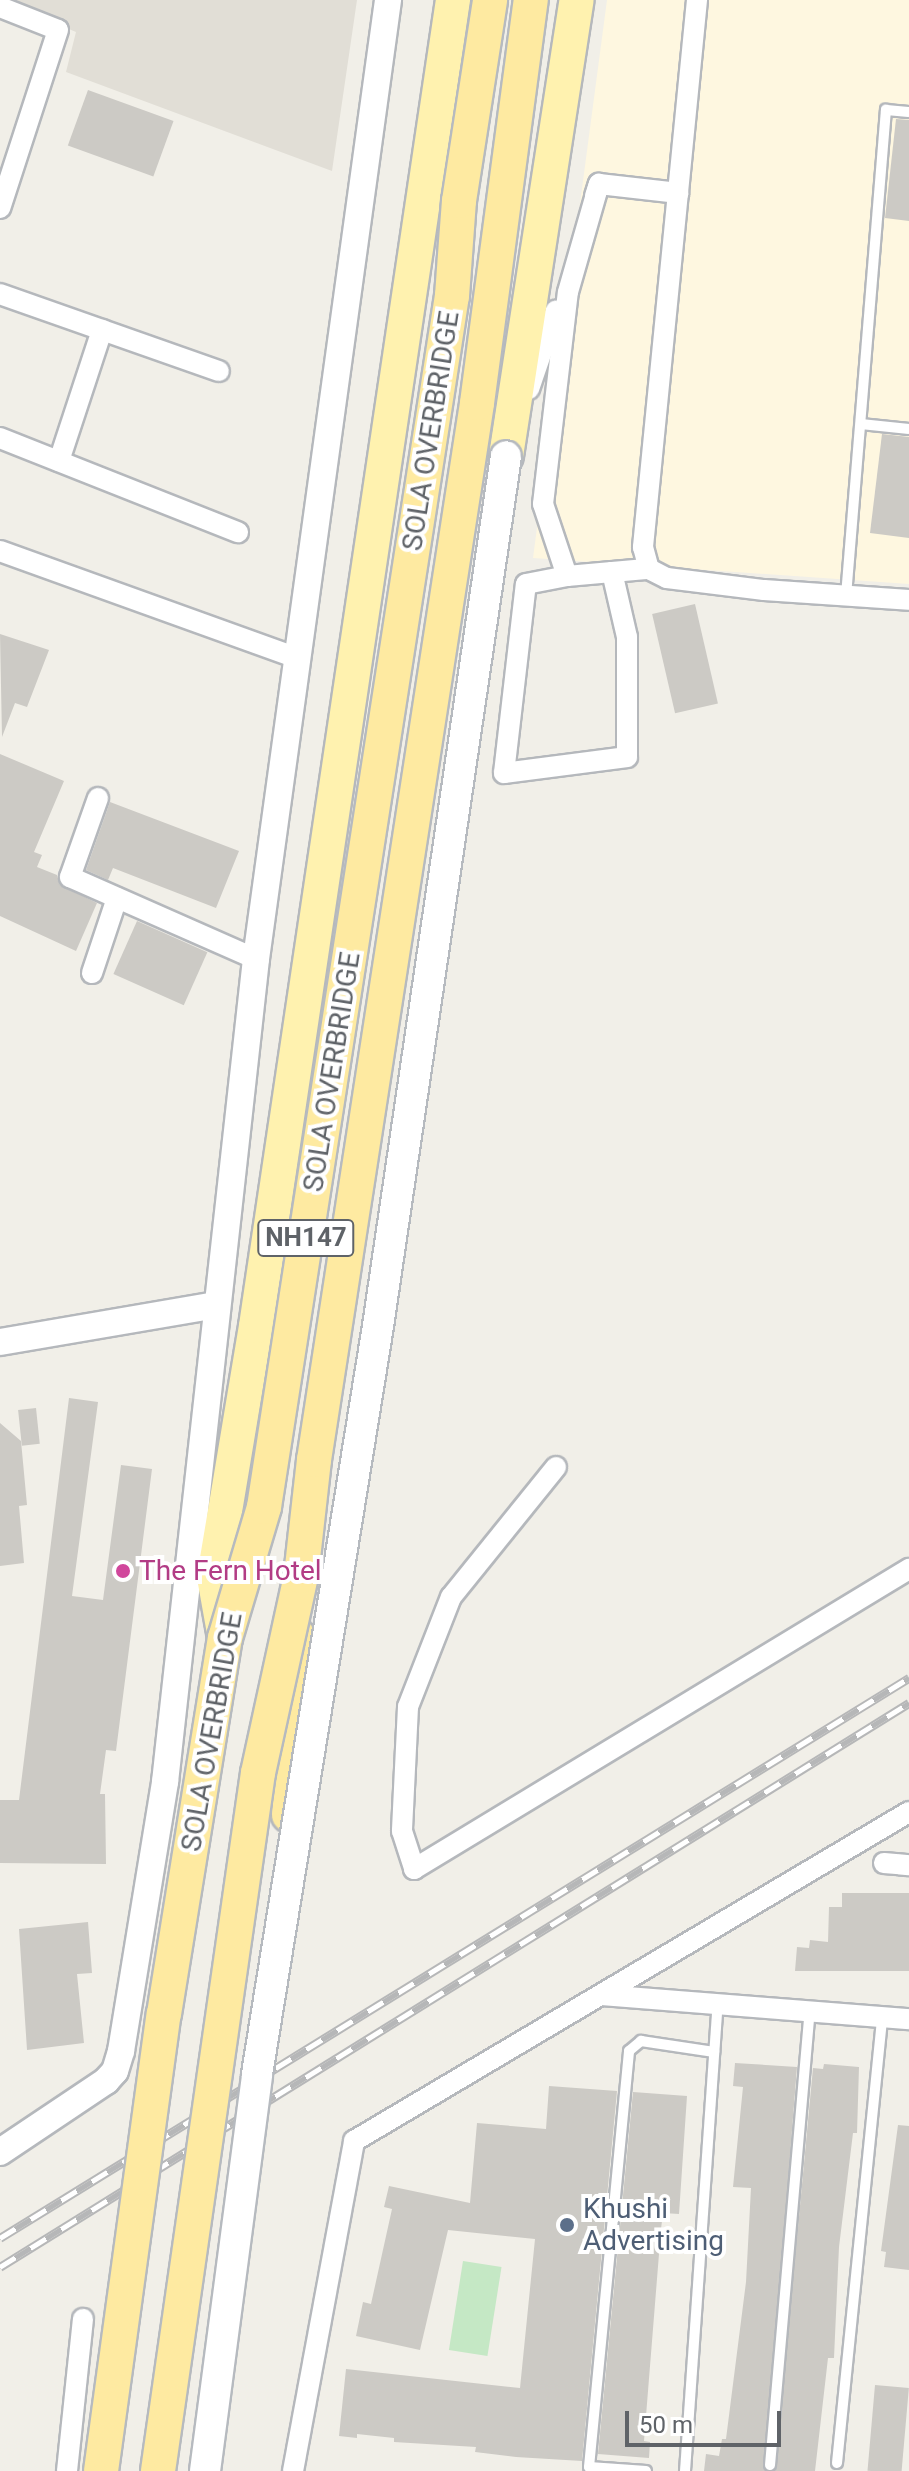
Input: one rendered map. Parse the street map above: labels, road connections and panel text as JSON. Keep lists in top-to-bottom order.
{
  "streets": {
    "highway": ["SOLA OVERBRIDGE", "NH147"]
  },
  "places": ["The Fern Hotel", "Khushi Advertising"],
  "scale_bar": "50 m"
}
